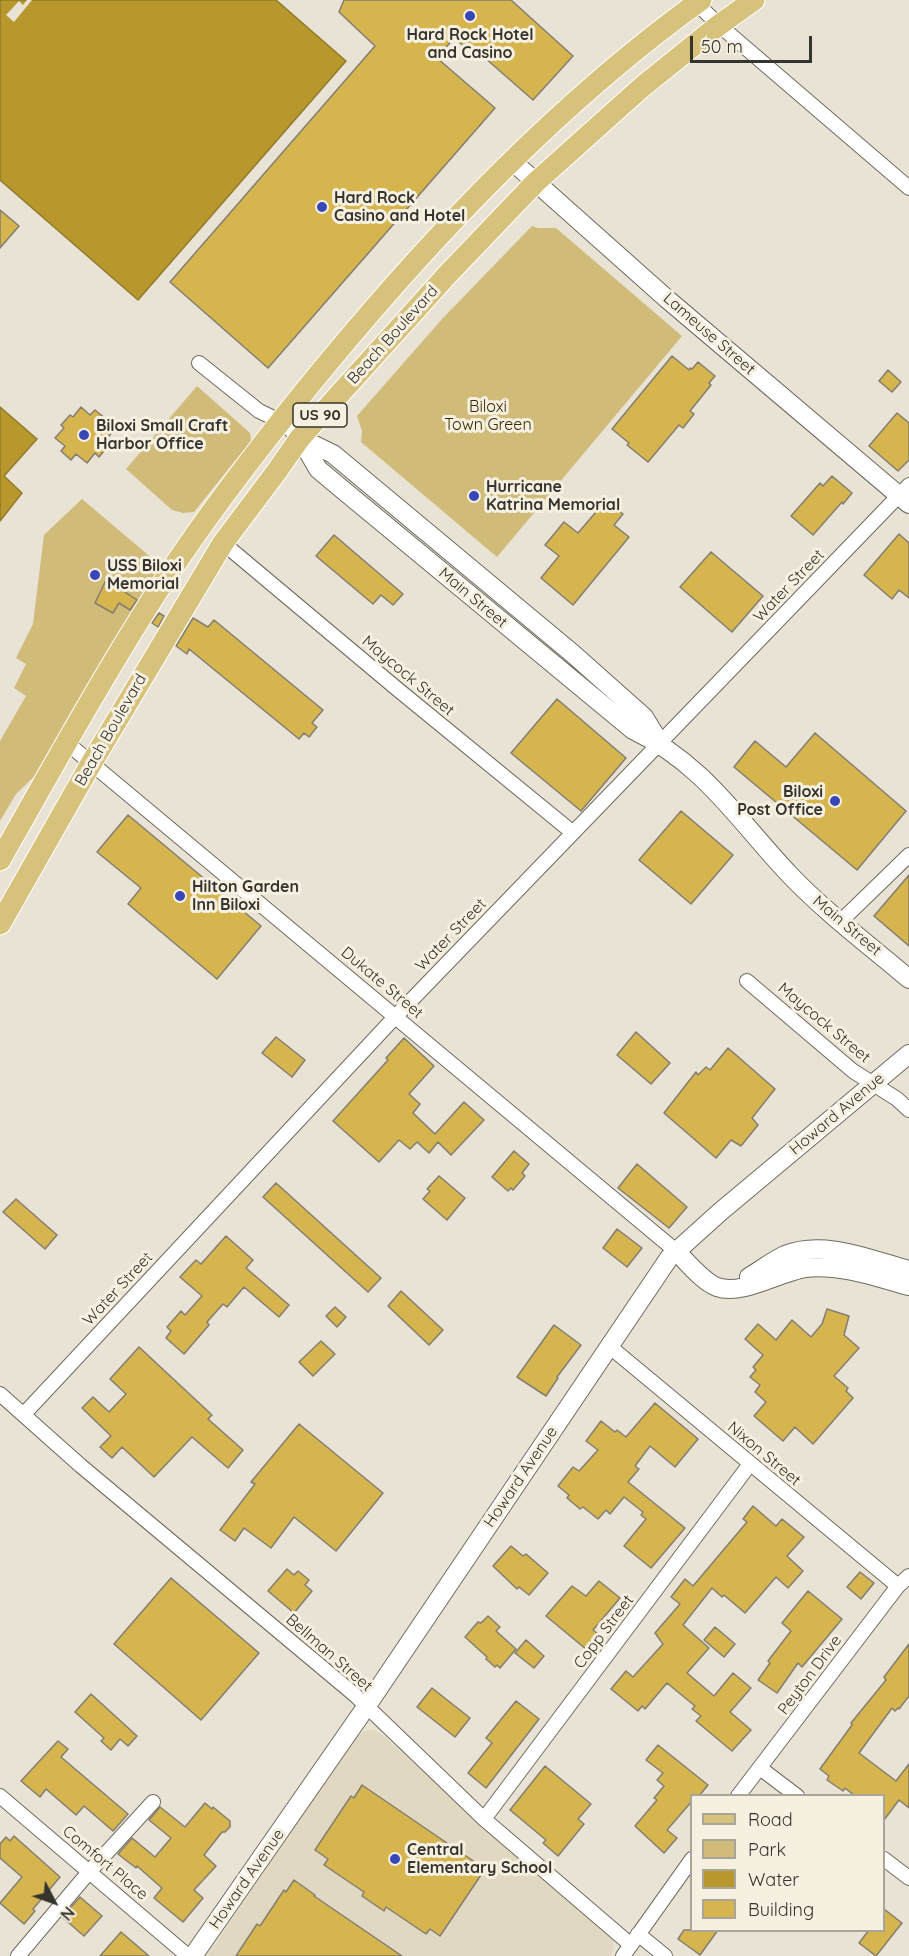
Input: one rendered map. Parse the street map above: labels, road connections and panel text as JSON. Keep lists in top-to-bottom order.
{
  "streets": {
    "main road": ["Beach Boulevard", "US 90"],
    "street": [
      "Lameuse Street",
      "Water Street",
      "Main Street",
      "Maycock Street",
      "Dukate Street",
      "Howard Avenue",
      "Nixon Street",
      "Copp Street",
      "Bellman Street",
      "Peyton Drive",
      "Comfort Place"
    ]
  },
  "crossings": [
    ["Lameuse Street", "Beach Boulevard"],
    ["Lameuse Street", "Water Street"],
    ["Beach Boulevard", "Main Street"],
    ["Beach Boulevard", "Maycock Street"],
    ["Beach Boulevard", "Dukate Street"],
    ["Water Street", "Main Street"],
    ["Water Street", "Maycock Street"],
    ["Water Street", "Dukate Street"],
    ["Water Street", "Bellman Street"],
    ["Maycock Street", "Howard Avenue"],
    ["Dukate Street", "Howard Avenue"],
    ["Howard Avenue", "Nixon Street"],
    ["Howard Avenue", "Bellman Street"],
    ["Nixon Street", "Copp Street"],
    ["Nixon Street", "Peyton Drive"],
    ["Copp Street", "Bellman Street"]
  ],
  "parks": ["Biloxi Town Green"],
  "places": [
    "Hard Rock Hotel and Casino",
    "Hard Rock Casino and Hotel",
    "Biloxi Small Craft Harbor Office",
    "Hurricane Katrina Memorial",
    "USS Biloxi Memorial",
    "Biloxi Post Office",
    "Hilton Garden Inn Biloxi",
    "Central Elementary School"
  ],
  "legend": [
    "Road",
    "Park",
    "Water",
    "Building"
  ],
  "scale_bar": "50 m",
  "north": "bottom right"
}
